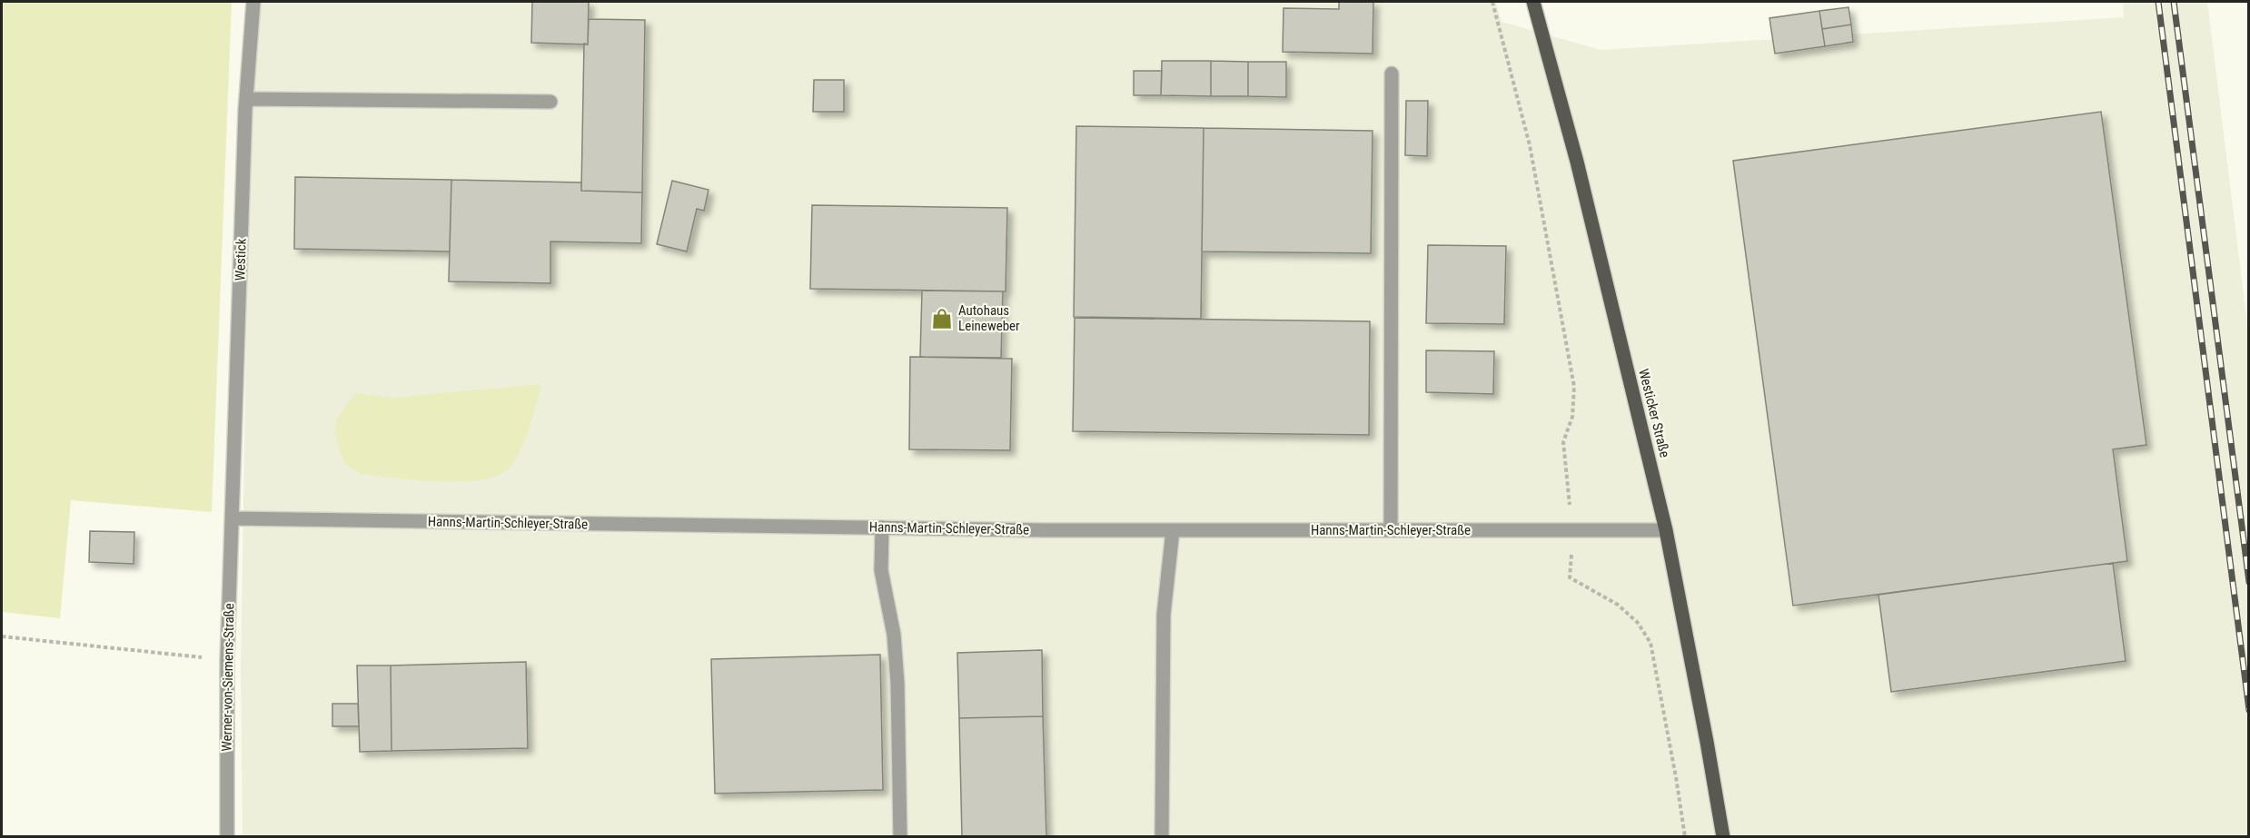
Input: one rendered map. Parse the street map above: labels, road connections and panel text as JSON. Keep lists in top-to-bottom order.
{
  "streets": {
    "main road": ["Westicker Straße"],
    "street": ["Westick", "Hanns-Martin-Schleyer-Straße", "Werner-von-Siemens-Straße"]
  },
  "crossings": [
    ["Westick", "Hanns-Martin-Schleyer-Straße"],
    ["Westick", "Werner-von-Siemens-Straße"],
    ["Westicker Straße", "Hanns-Martin-Schleyer-Straße"],
    ["Hanns-Martin-Schleyer-Straße", "Werner-von-Siemens-Straße"]
  ],
  "places": {
    "shop": ["Autohaus Leineweber"]
  }
}
